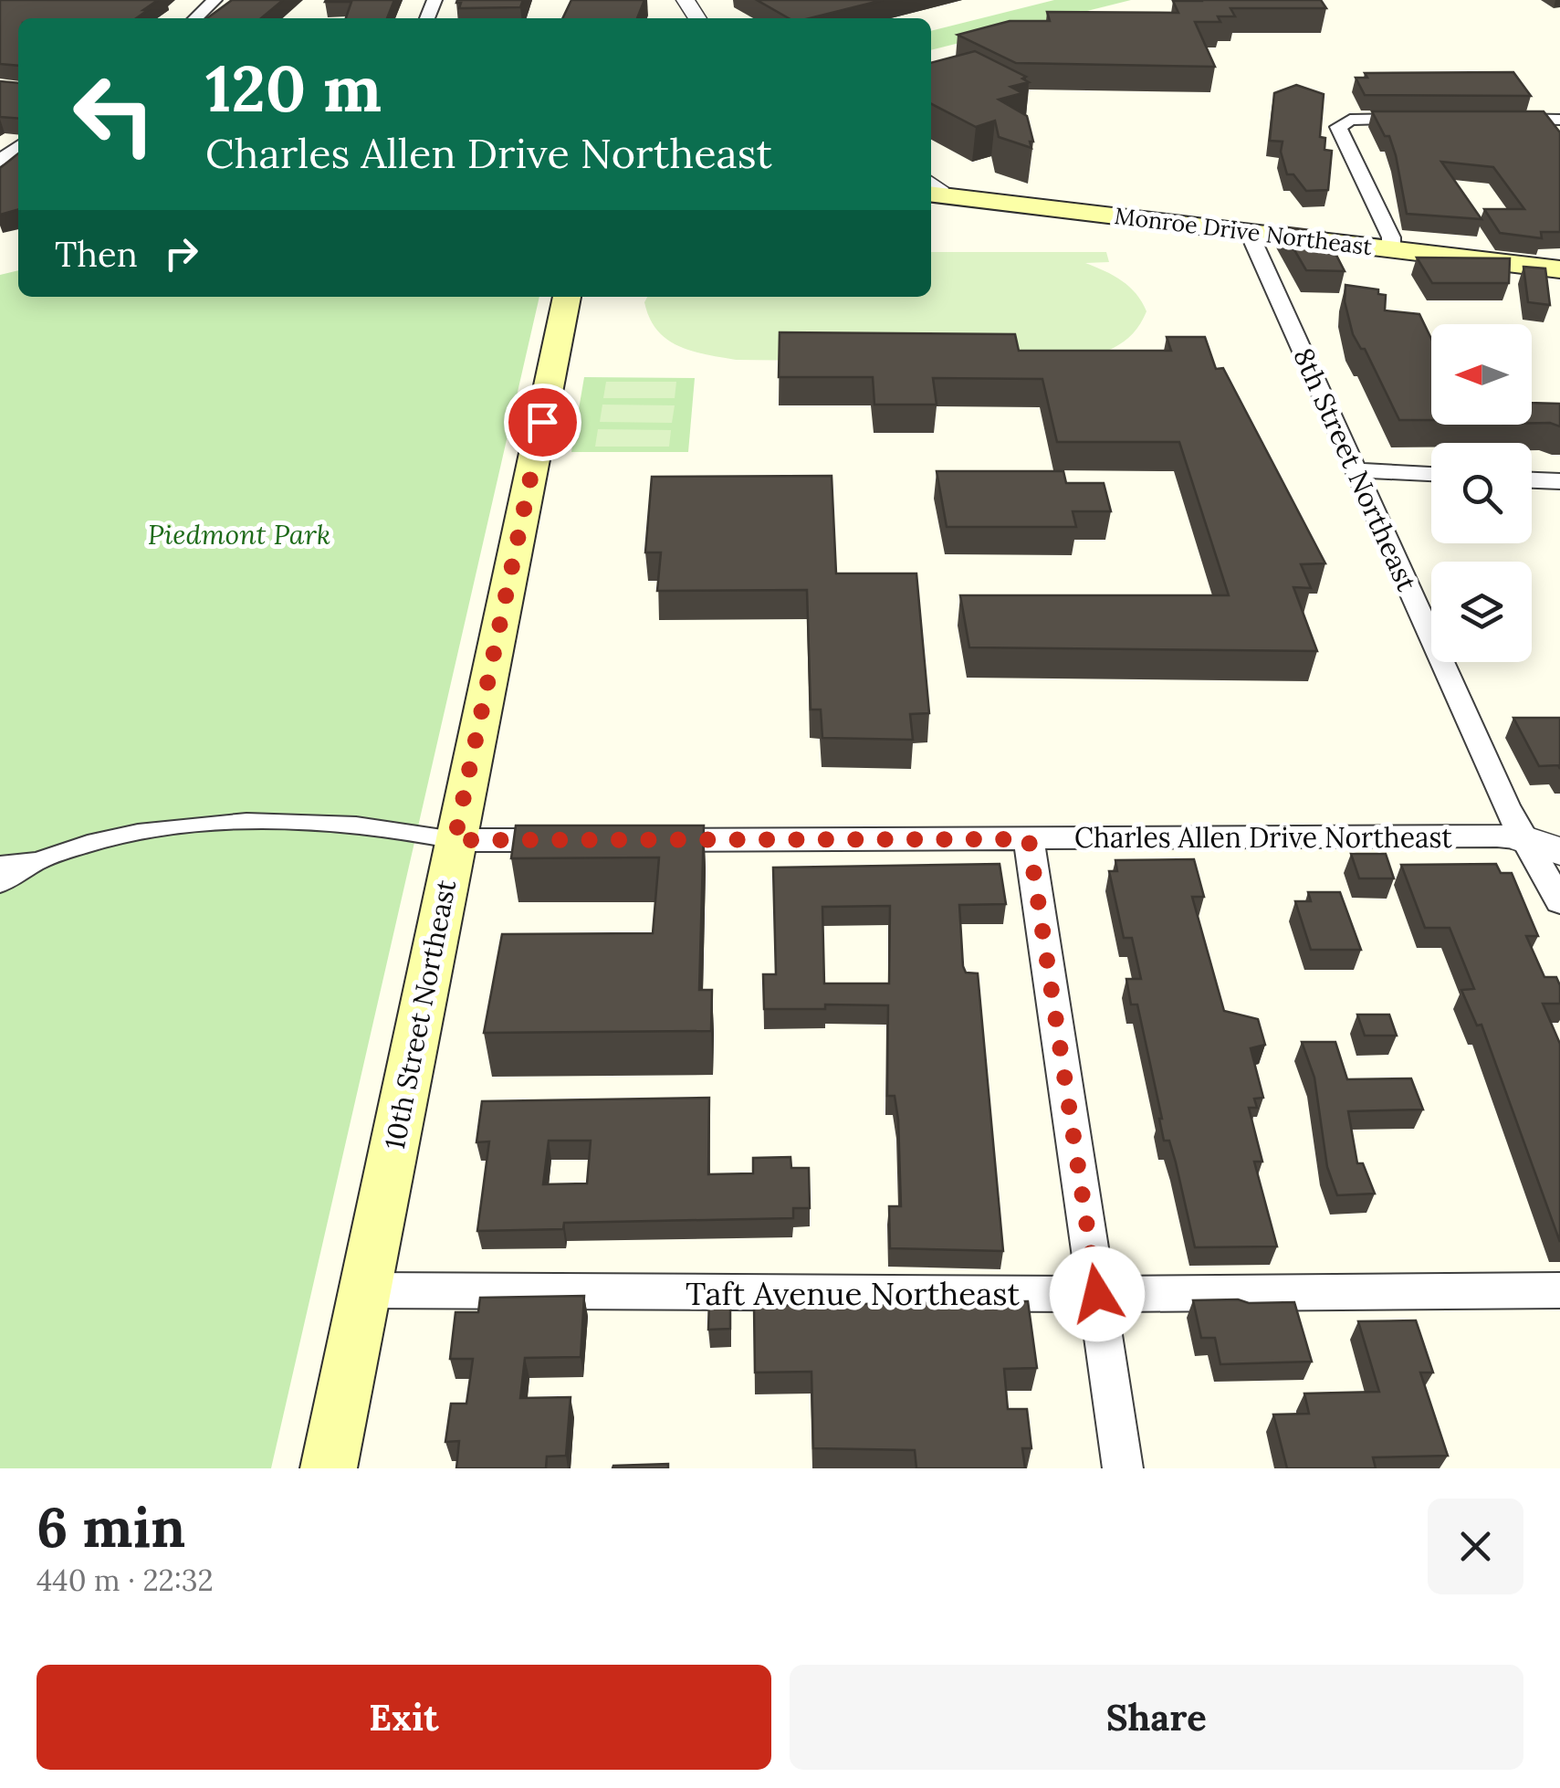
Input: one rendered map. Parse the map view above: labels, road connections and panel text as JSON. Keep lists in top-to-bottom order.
{
  "streets": {
    "main road": ["Monroe Drive Northeast", "10th Street Northeast"],
    "street": ["8th Street Northeast", "Charles Allen Drive Northeast", "Taft Avenue Northeast"]
  },
  "crossings": [
    ["Monroe Drive Northeast", "8th Street Northeast"],
    ["8th Street Northeast", "Charles Allen Drive Northeast"],
    ["10th Street Northeast", "Taft Avenue Northeast"]
  ],
  "parks": ["Piedmont Park"],
  "north": "left",
  "page": {
    "turn": ["120 m", "Charles Allen Drive Northeast"],
    "then": "Then",
    "heading": ["6 min", "440 m · 22:32"],
    "buttons": ["Exit", "Share"]
  }
}
